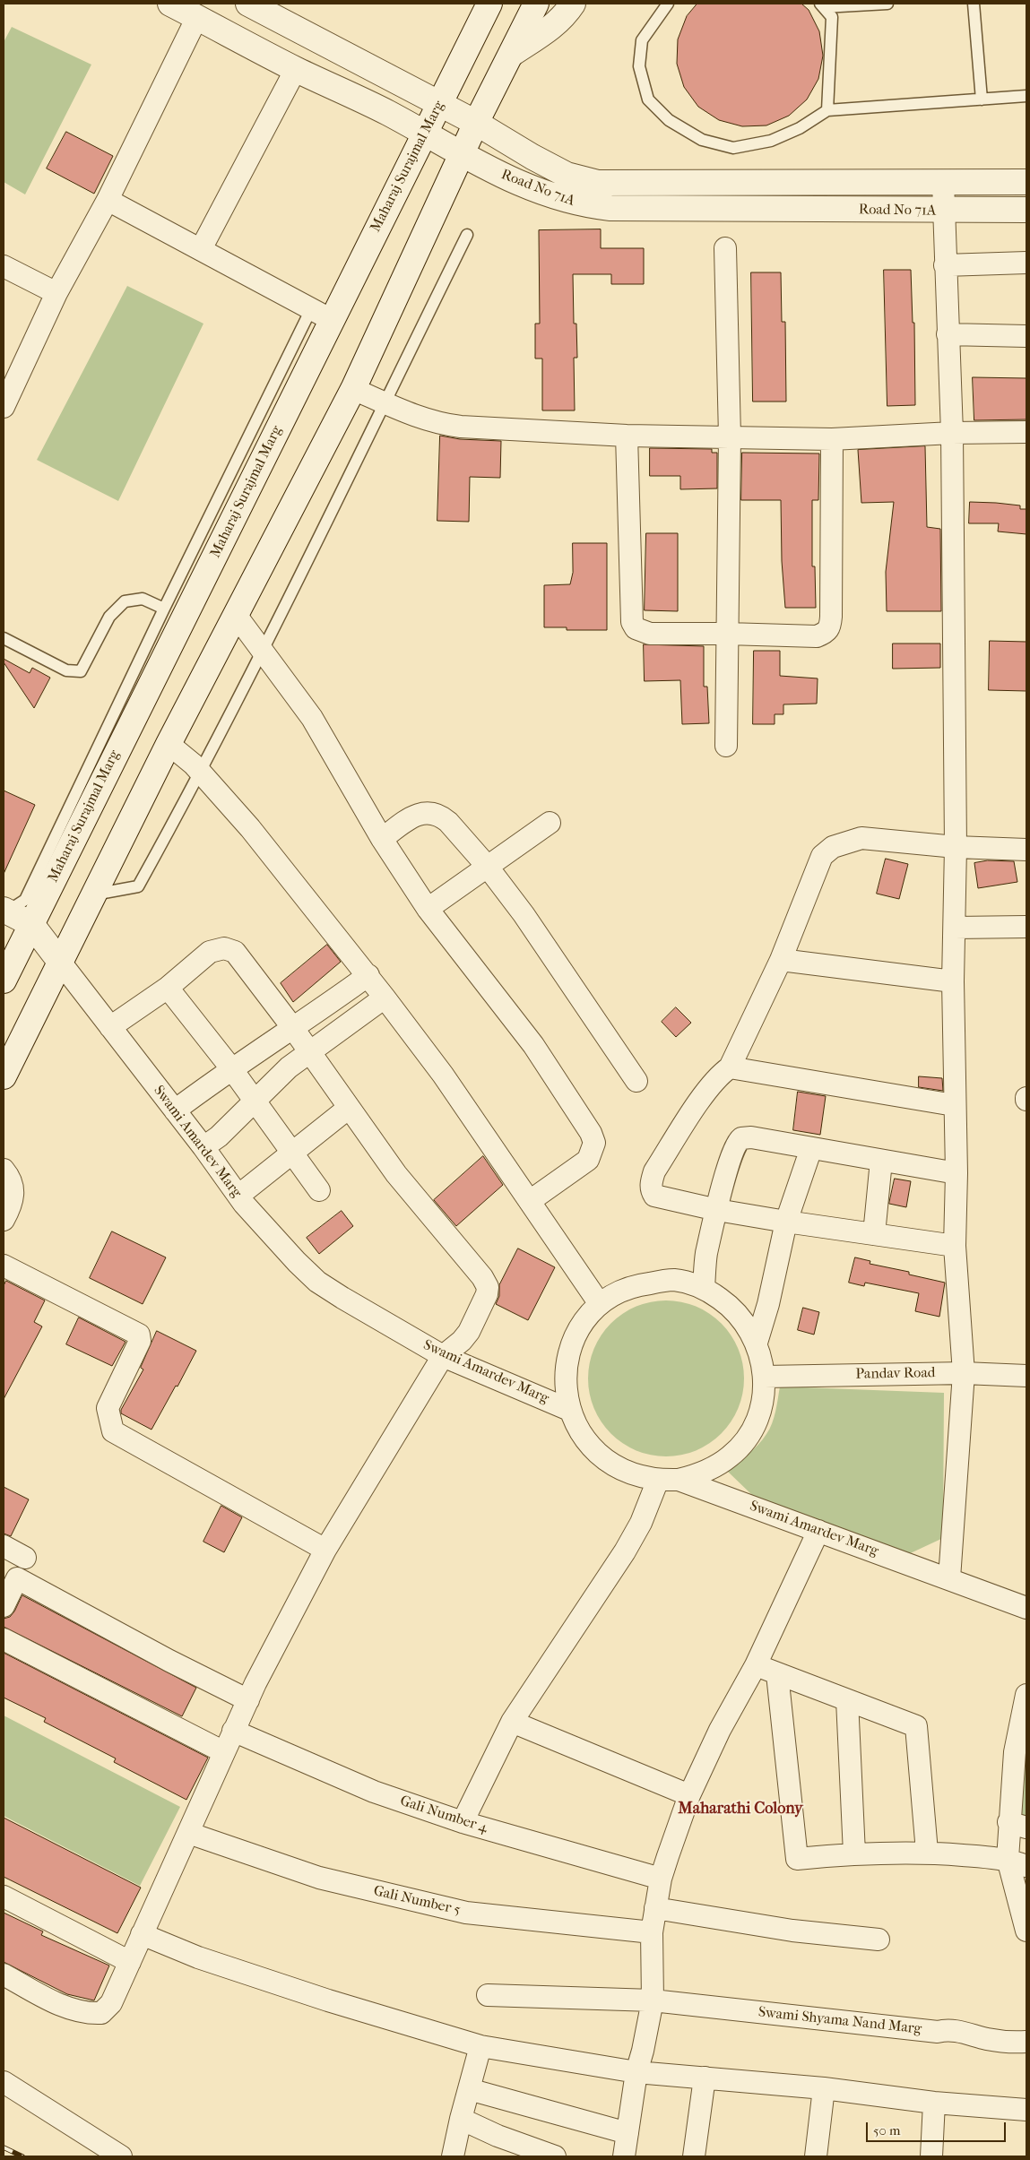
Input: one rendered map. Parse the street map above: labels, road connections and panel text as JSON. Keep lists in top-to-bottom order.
{
  "streets": {
    "main road": ["Maharaj Surajmal Marg", "Road No 71A"],
    "street": [
      "Swami Amardev Marg",
      "Pandav Road",
      "Gali Number 4",
      "Gali Number 5",
      "Swami Shyama Nand Marg"
    ]
  },
  "crossings": [
    ["Maharaj Surajmal Marg", "Road No 71A"]
  ],
  "districts": ["Maharathi Colony"],
  "scale_bar": "50 m"
}
